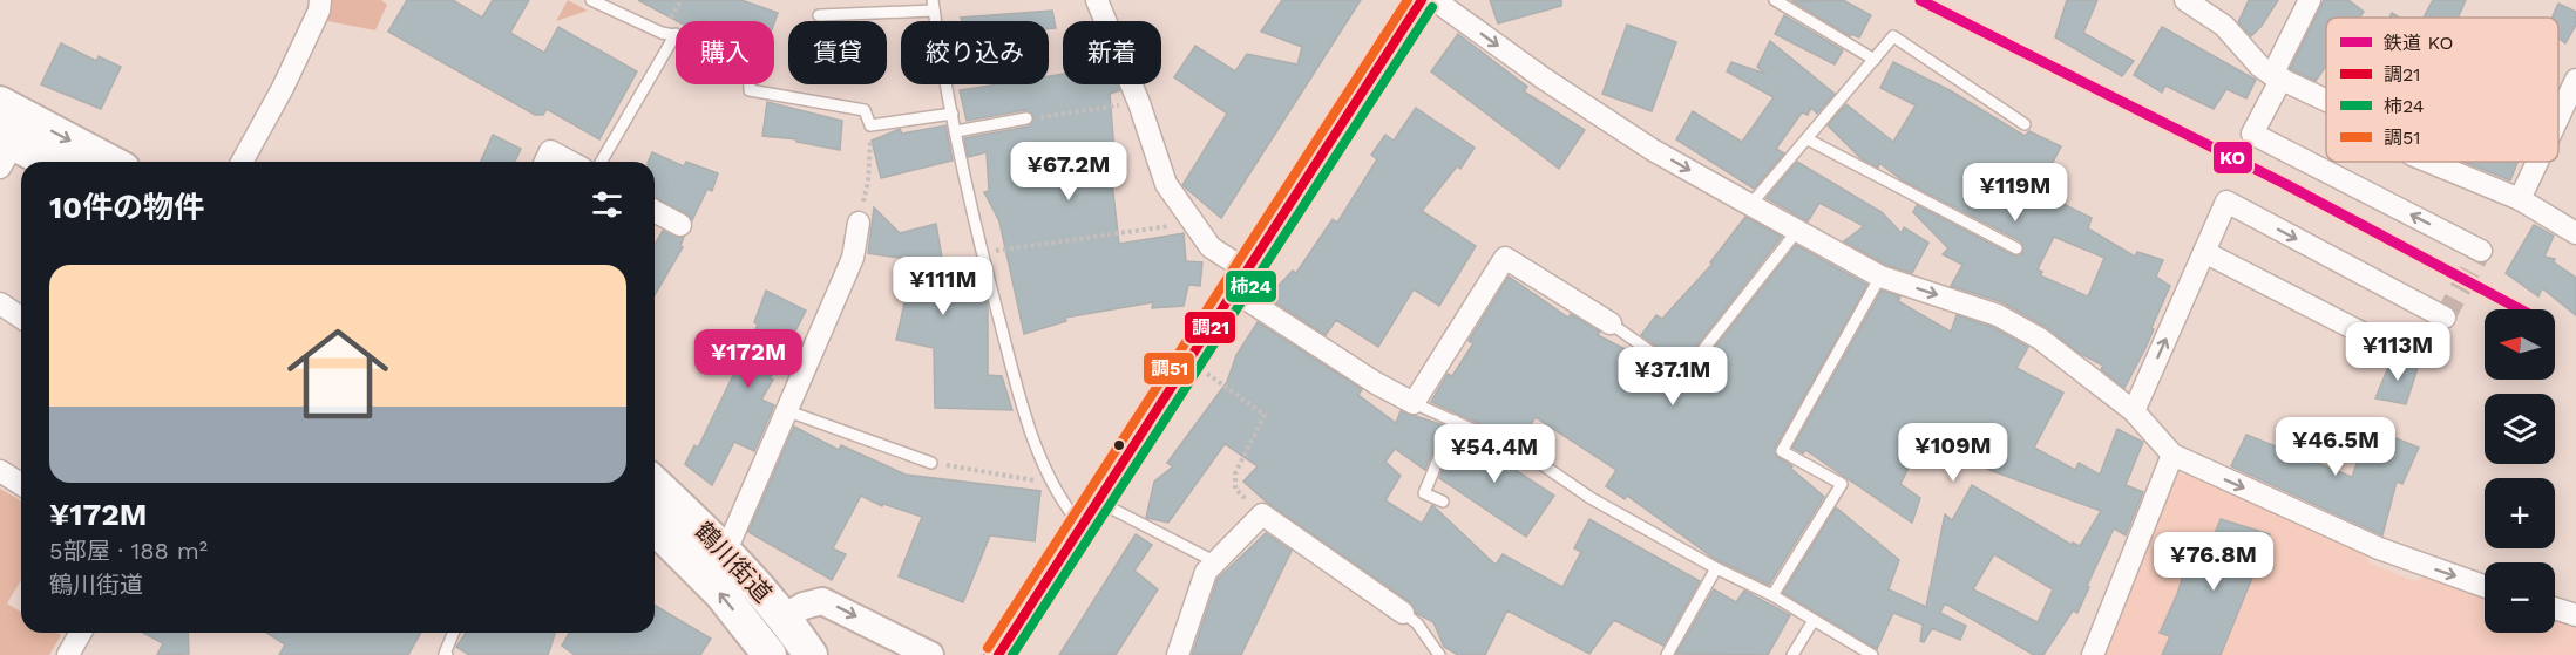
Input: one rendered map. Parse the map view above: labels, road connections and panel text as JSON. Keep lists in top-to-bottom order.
{
  "streets": {
    "main road": ["鶴川街道"]
  },
  "lines": [
    "rail line KO",
    "transit line 調21",
    "transit line 調51",
    "transit line 柿24"
  ],
  "legend": [
    "鉄道 KO",
    "調21",
    "柿24",
    "調51"
  ],
  "north": "left",
  "page": {
    "chip": [
      "購入",
      "賃貸",
      "絞り込み",
      "新着"
    ],
    "price": [
      "¥67.2M",
      "¥119M",
      "¥111M",
      "¥113M",
      "¥172M",
      "¥37.1M",
      "¥46.5M",
      "¥109M",
      "¥54.4M",
      "¥76.8M"
    ],
    "heading": "10件の物件",
    "list": [
      {
        "name": "¥172M",
        "note": "5部屋 · 188 m² · 鶴川街道"
      }
    ],
    "map_buttons": ["+", "−"]
  }
}
